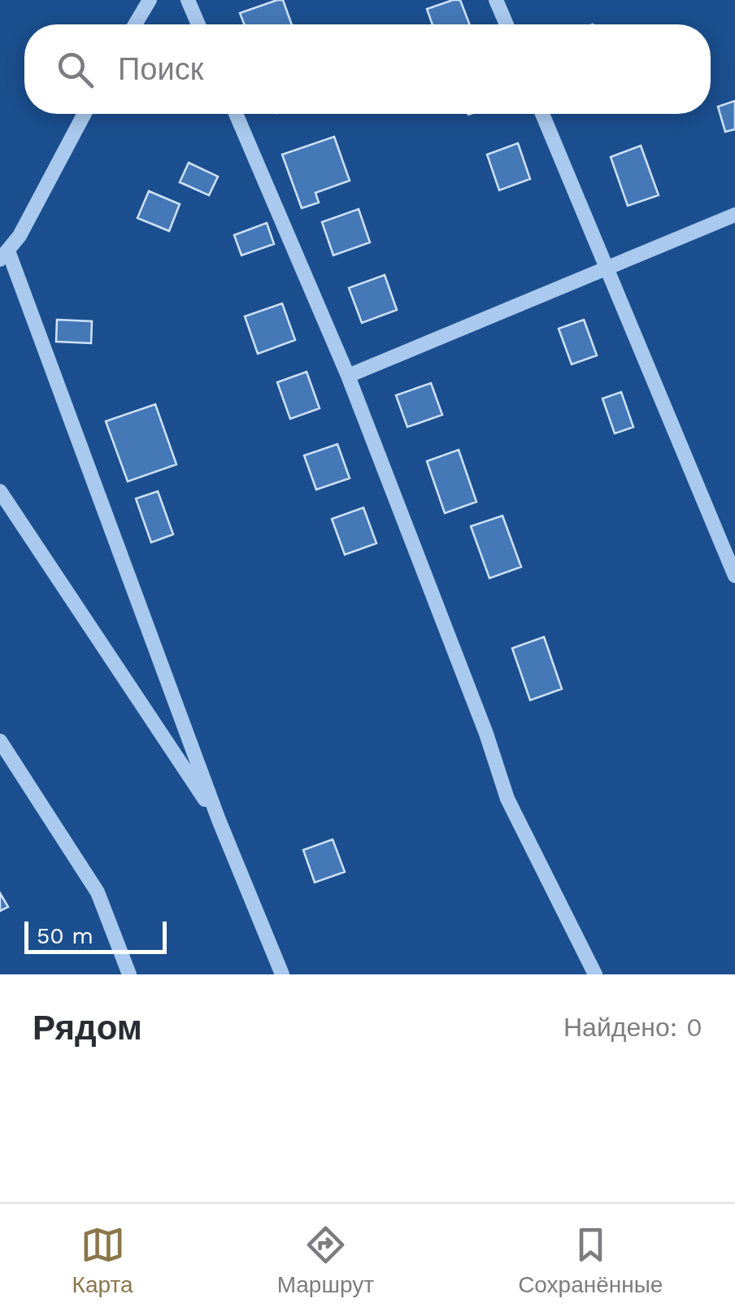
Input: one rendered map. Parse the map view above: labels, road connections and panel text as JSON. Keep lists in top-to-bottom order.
{
  "scale_bar": "50 m",
  "page": {
    "search": "Поиск",
    "scale": "50 m",
    "heading": ["Рядом", "Найдено: 0"],
    "nav": ["Карта", "Маршрут", "Сохранённые"]
  }
}
